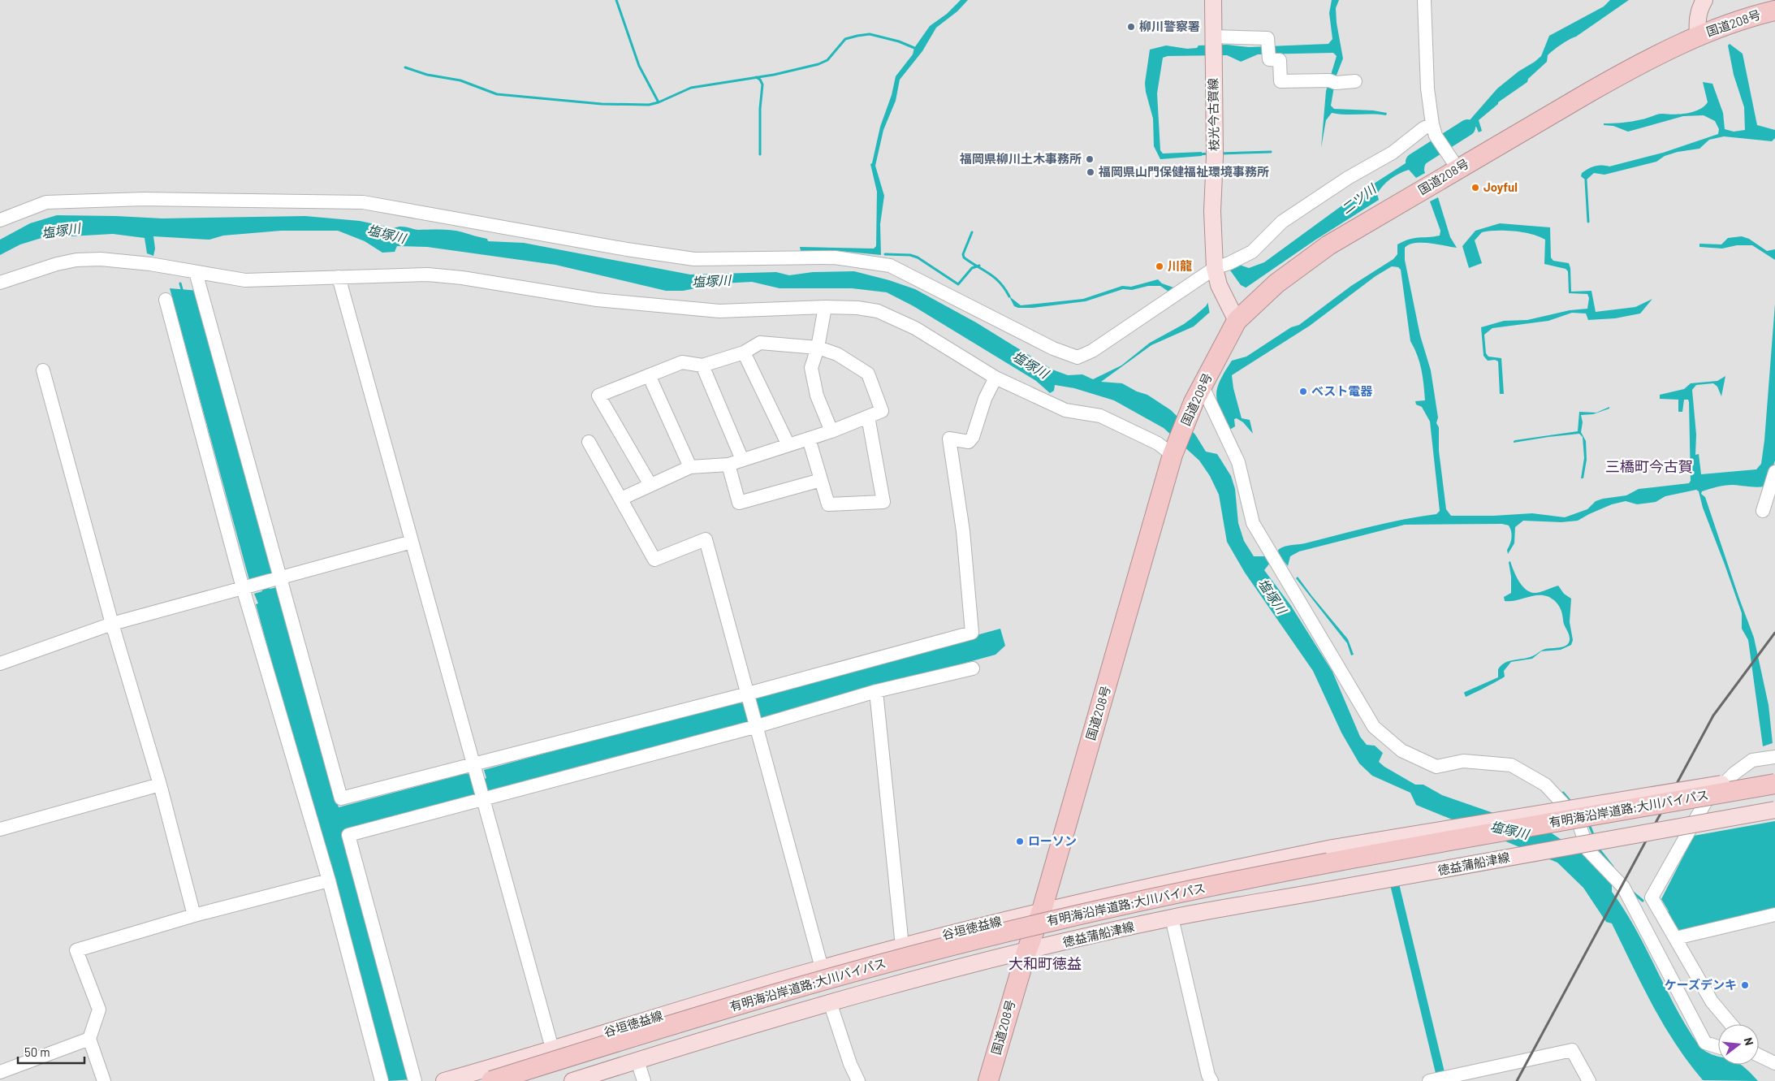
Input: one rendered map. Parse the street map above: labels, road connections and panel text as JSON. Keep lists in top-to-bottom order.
{
  "streets": {
    "highway": ["国道208号", "有明海沿岸道路;大川バイパス"],
    "main road": ["枝光今古賀線", "徳益蒲船津線", "谷垣徳益線"]
  },
  "crossings": [
    ["国道208号", "枝光今古賀線"],
    ["国道208号", "徳益蒲船津線"],
    ["国道208号", "谷垣徳益線"],
    ["有明海沿岸道路;大川バイパス", "谷垣徳益線"]
  ],
  "districts": ["三橋町今古賀", "大和町徳益"],
  "water": ["二ツ川", "塩塚川"],
  "places": [
    "柳川警察署",
    "福岡県柳川土木事務所",
    "福岡県山門保健福祉環境事務所",
    "Joyful",
    "川龍",
    "ベスト電器",
    "ローソン",
    "ケーズデンキ"
  ],
  "scale_bar": "50 m",
  "north": "right"
}
